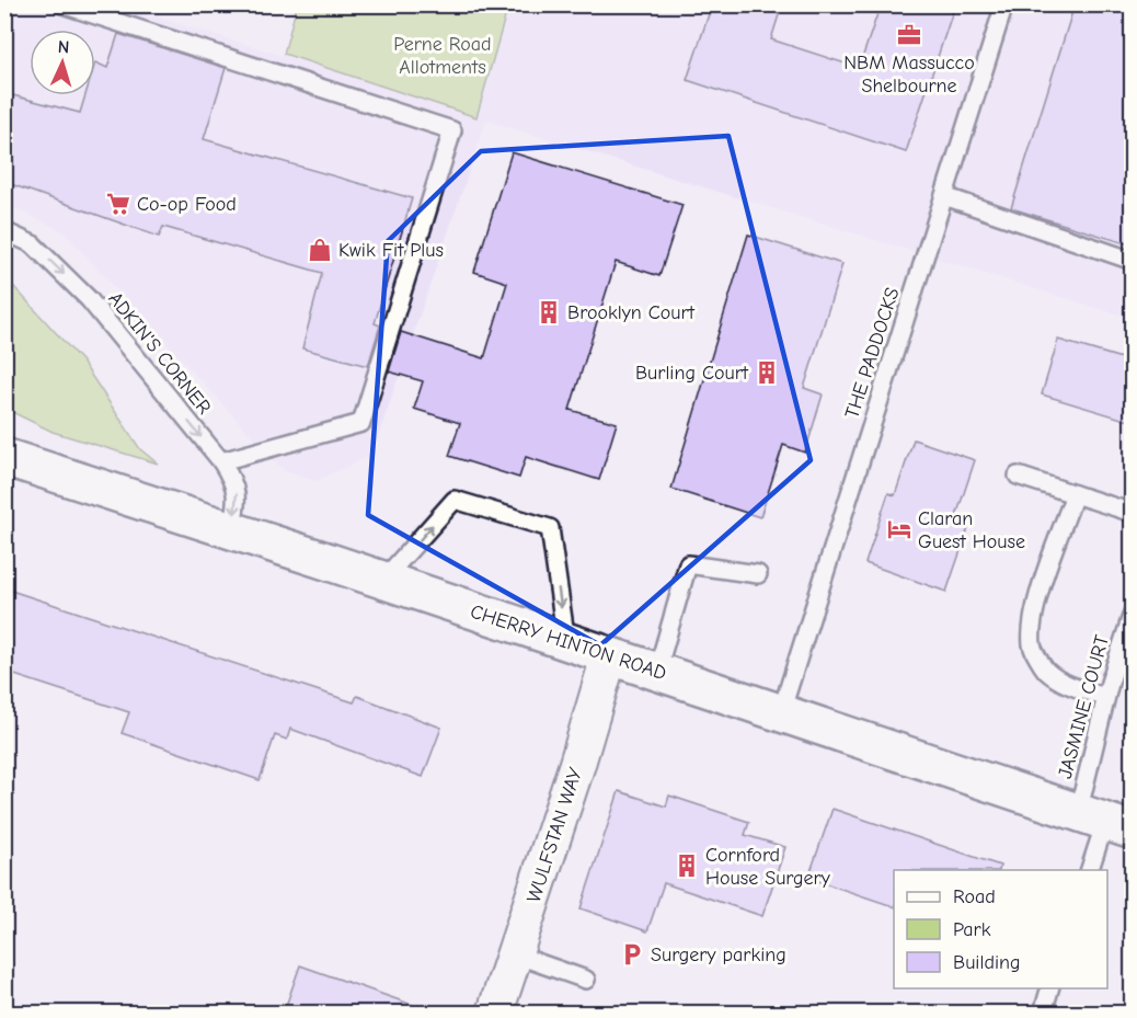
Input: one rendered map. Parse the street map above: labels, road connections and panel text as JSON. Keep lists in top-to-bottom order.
{
  "streets": {
    "street": ["CHERRY HINTON ROAD", "WULFSTAN WAY"],
    "lane": ["ADKIN'S CORNER", "THE PADDOCKS", "JASMINE COURT"]
  },
  "crossings": [
    ["ADKIN'S CORNER", "CHERRY HINTON ROAD"],
    ["THE PADDOCKS", "CHERRY HINTON ROAD"],
    ["CHERRY HINTON ROAD", "JASMINE COURT"],
    ["CHERRY HINTON ROAD", "WULFSTAN WAY"]
  ],
  "one_way": ["ADKIN'S CORNER"],
  "parks": ["Perne Road Allotments"],
  "places": {
    "office": ["NBM Massucco Shelbourne"],
    "supermarket": ["Co-op Food"],
    "shop": ["Kwik Fit Plus"],
    "building": ["Brooklyn Court", "Burling Court", "Cornford House Surgery"],
    "hotel": ["Claran Guest House"],
    "parking": ["Surgery parking"]
  },
  "legend": ["Road", "Park", "Building"],
  "north": "top"
}
